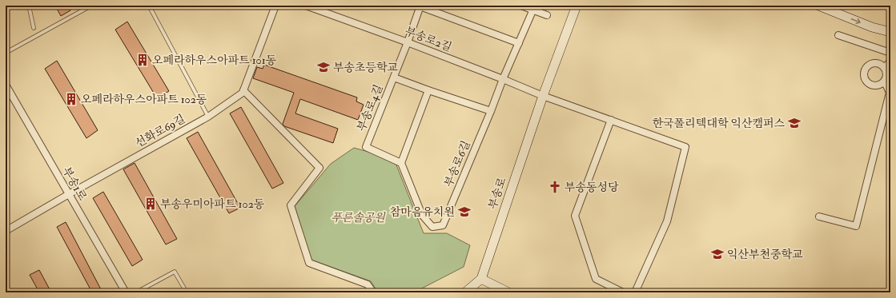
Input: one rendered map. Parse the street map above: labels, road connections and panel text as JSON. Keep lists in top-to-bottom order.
{
  "streets": {
    "street": [
      "부송로2길",
      "부송로4길",
      "선화로69길",
      "부송로6길",
      "부송1로",
      "부송로"
    ]
  },
  "crossings": [
    ["부송로2길", "부송로4길"],
    ["부송로2길", "부송로6길"],
    ["부송로2길", "부송로"],
    ["부송로4길", "부송로6길"],
    ["선화로69길", "부송1로"]
  ],
  "parks": ["푸른솔공원"],
  "places": {
    "building": ["오페라하우스아파트 101동", "오페라하우스아파트 102동", "부송우미아파트 102동"],
    "school or university": [
      "부송초등학교",
      "한국폴리텍대학 익산캠퍼스",
      "참마음유치원",
      "익산부천중학교"
    ],
    "church": ["부송동성당"]
  }
}
